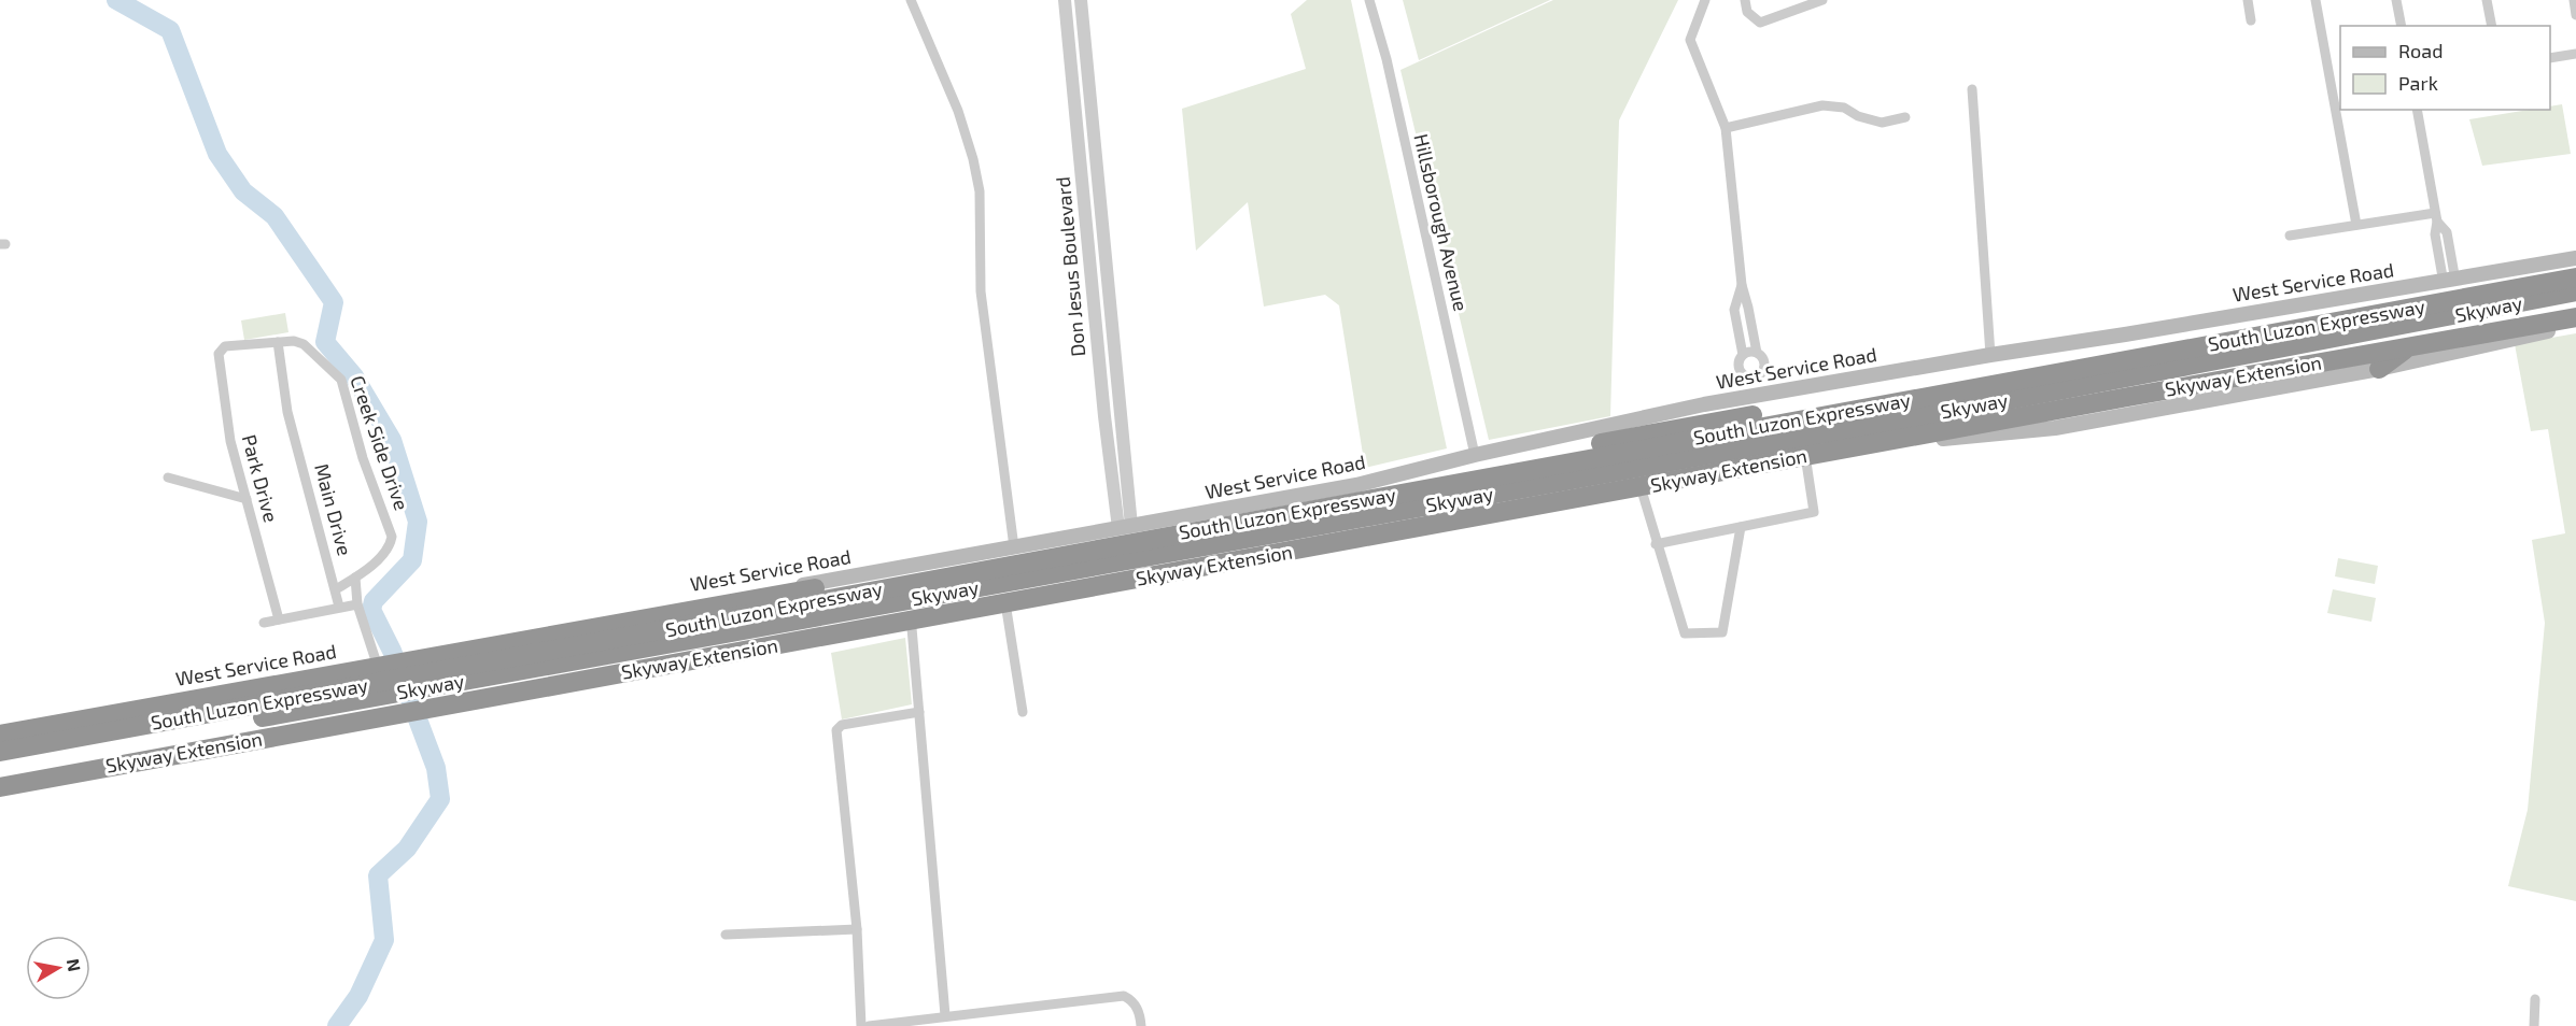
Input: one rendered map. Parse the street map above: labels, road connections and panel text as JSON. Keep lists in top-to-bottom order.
{
  "streets": {
    "highway": ["Skyway", "South Luzon Expressway", "Skyway Extension"],
    "main road": ["West Service Road"],
    "street": [
      "Hillsborough Avenue",
      "Don Jesus Boulevard",
      "Creek Side Drive",
      "Park Drive",
      "Main Drive"
    ]
  },
  "crossings": [
    ["Hillsborough Avenue", "West Service Road"],
    ["Don Jesus Boulevard", "West Service Road"],
    ["West Service Road", "South Luzon Expressway"],
    ["West Service Road", "Skyway Extension"],
    ["Skyway", "South Luzon Expressway"],
    ["Skyway", "Skyway Extension"],
    ["South Luzon Expressway", "Skyway Extension"],
    ["Creek Side Drive", "Park Drive"],
    ["Creek Side Drive", "Main Drive"]
  ],
  "legend": ["Road", "Park"],
  "north": "right"
}
